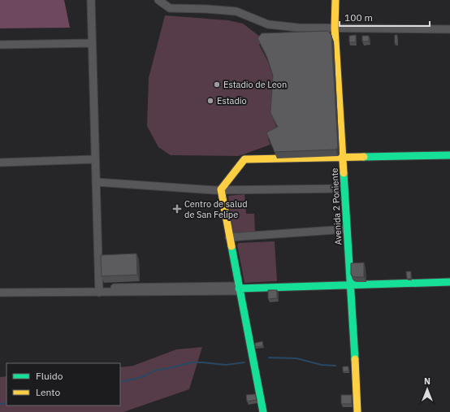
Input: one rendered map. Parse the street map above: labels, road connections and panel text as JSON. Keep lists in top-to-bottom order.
{
  "streets": {
    "street": ["Avenida 2 Poniente"]
  },
  "places": {
    "other": ["Estadio de Leon", "Estadio"],
    "health": ["Centro de salud de San Felipe"]
  },
  "legend": ["Fluido", "Lento"],
  "scale_bar": "100 m",
  "north": "top"
}
